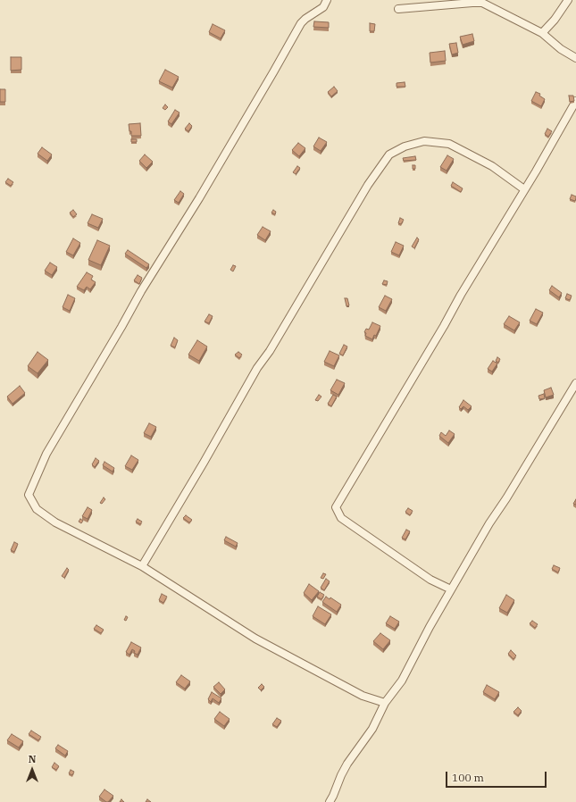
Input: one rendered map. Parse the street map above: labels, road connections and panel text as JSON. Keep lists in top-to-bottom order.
{
  "scale_bar": "100 m",
  "north": "top"
}
